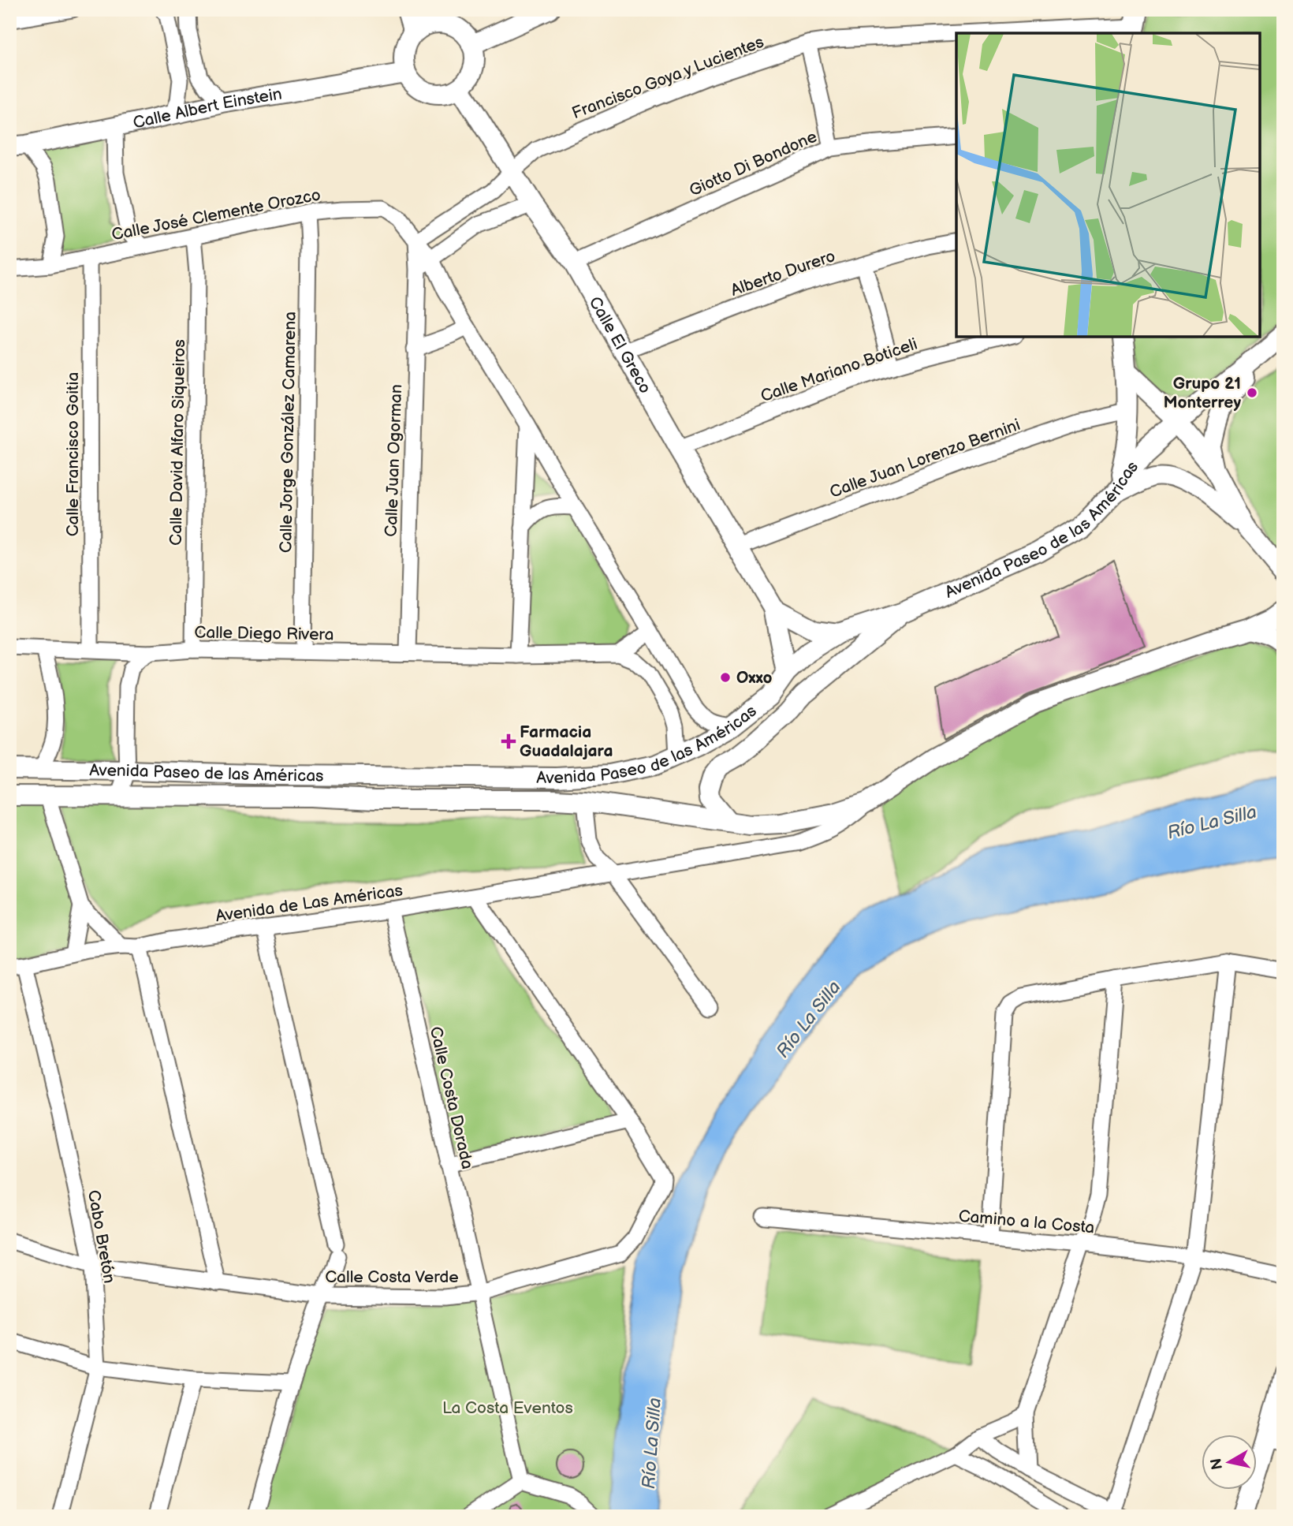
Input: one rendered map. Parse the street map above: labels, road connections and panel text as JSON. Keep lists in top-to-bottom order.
{
  "streets": {
    "street": [
      "Francisco Goya y Lucientes",
      "Calle Albert Einstein",
      "Giotto Di Bondone",
      "Calle José Clemente Orozco",
      "Alberto Durero",
      "Calle El Greco",
      "Calle Mariano Boticeli",
      "Calle Jorge González Camarena",
      "Calle David Alfaro Siqueiros",
      "Calle Francisco Goitia",
      "Calle Juan Lorenzo Bernini",
      "Calle Juan Ogorman",
      "Avenida Paseo de las Américas",
      "Calle Diego Rivera",
      "Avenida de Las Américas",
      "Calle Costa Dorada",
      "Camino a la Costa",
      "Cabo Bretón",
      "Calle Costa Verde"
    ]
  },
  "crossings": [
    ["Francisco Goya y Lucientes", "Calle José Clemente Orozco"],
    ["Francisco Goya y Lucientes", "Calle El Greco"],
    ["Francisco Goya y Lucientes", "Calle Juan Ogorman"],
    ["Calle Albert Einstein", "Calle El Greco"],
    ["Giotto Di Bondone", "Calle El Greco"],
    ["Calle José Clemente Orozco", "Calle Jorge González Camarena"],
    ["Calle José Clemente Orozco", "Calle David Alfaro Siqueiros"],
    ["Calle José Clemente Orozco", "Calle Francisco Goitia"],
    ["Calle José Clemente Orozco", "Calle Juan Ogorman"],
    ["Calle José Clemente Orozco", "Avenida Paseo de las Américas"],
    ["Alberto Durero", "Calle El Greco"],
    ["Calle El Greco", "Calle Mariano Boticeli"],
    ["Calle El Greco", "Calle Juan Lorenzo Bernini"],
    ["Calle El Greco", "Avenida Paseo de las Américas"],
    ["Calle Jorge González Camarena", "Calle Diego Rivera"],
    ["Calle David Alfaro Siqueiros", "Calle Diego Rivera"],
    ["Calle Francisco Goitia", "Calle Diego Rivera"],
    ["Calle Juan Ogorman", "Calle Diego Rivera"],
    ["Avenida de Las Américas", "Calle Costa Dorada"],
    ["Avenida de Las Américas", "Cabo Bretón"],
    ["Calle Costa Dorada", "Calle Costa Verde"],
    ["Cabo Bretón", "Calle Costa Verde"]
  ],
  "water": ["Río La Silla"],
  "parks": ["La Costa Eventos"],
  "places": {
    "other": ["Grupo 21 Monterrey", "Oxxo"],
    "health": ["Farmacia Guadalajara"]
  },
  "north": "left"
}
